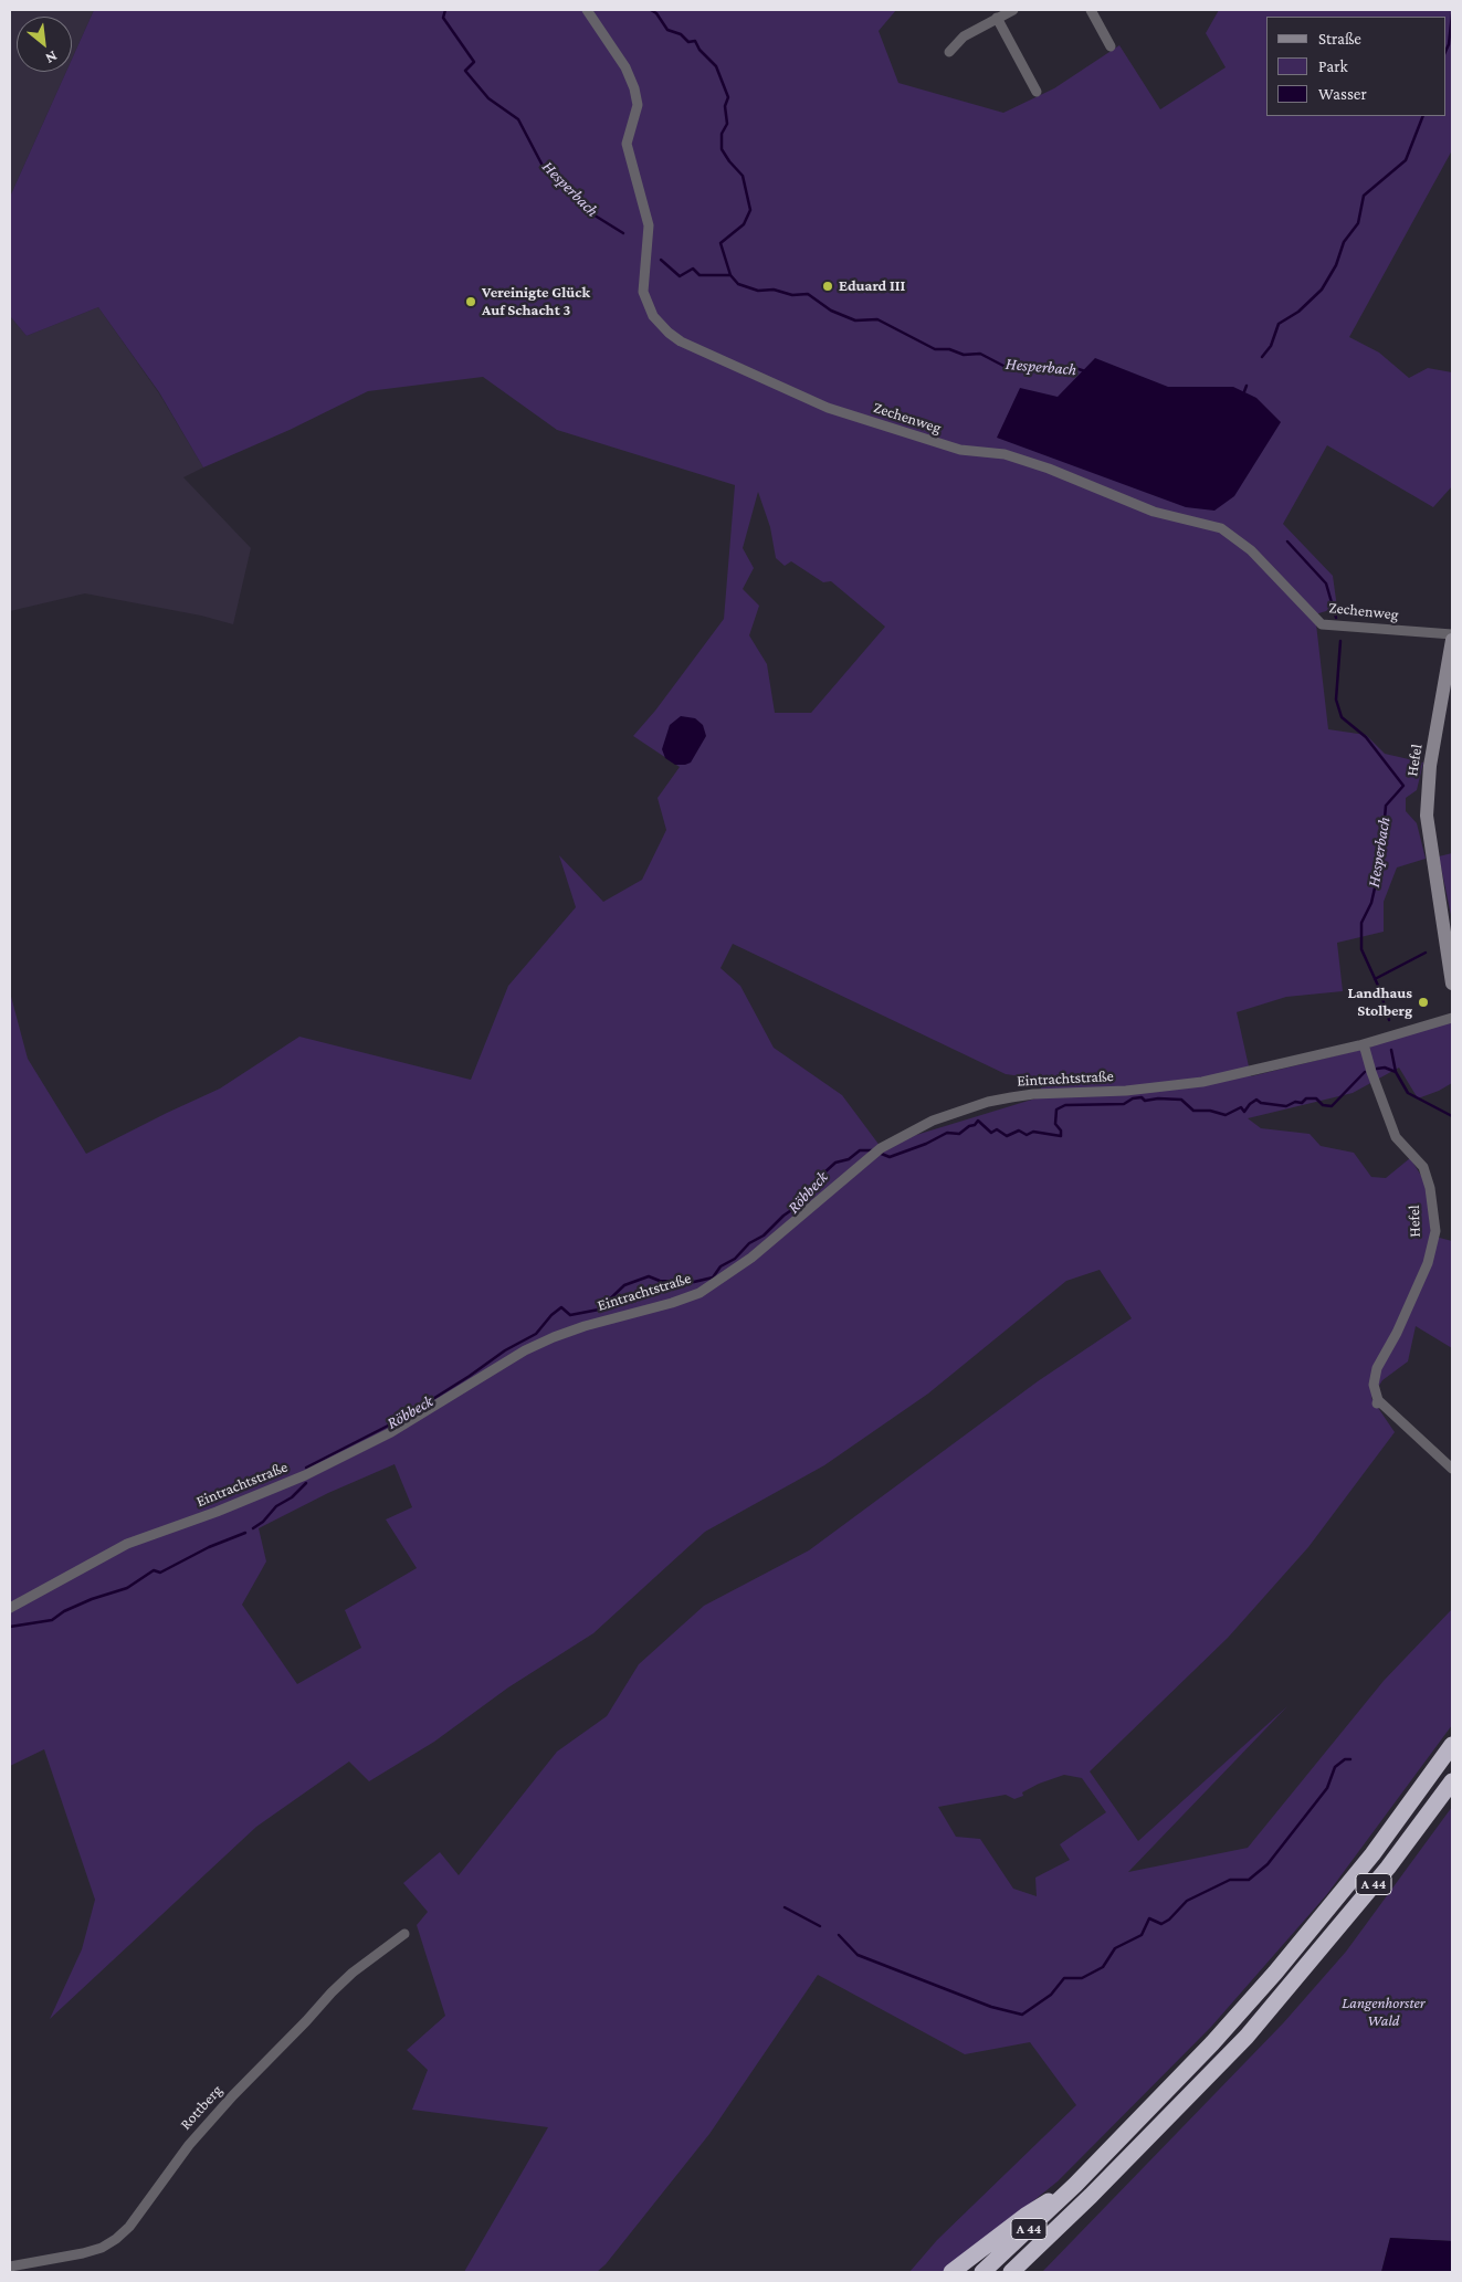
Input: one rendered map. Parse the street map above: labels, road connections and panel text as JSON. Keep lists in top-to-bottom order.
{
  "streets": {
    "highway": ["A 44"],
    "main road": ["Hefel"],
    "street": ["Zechenweg", "Eintrachtstraße", "Rottberg"]
  },
  "crossings": [
    ["Hefel", "Eintrachtstraße"]
  ],
  "water": ["Hesperbach", "Röbbeck"],
  "parks": ["Langenhorster Wald"],
  "places": ["Eduard III", "Vereinigte Glück Auf Schacht 3", "Landhaus Stolberg"],
  "legend": ["Straße", "Park", "Wasser"],
  "north": "bottom right"
}
